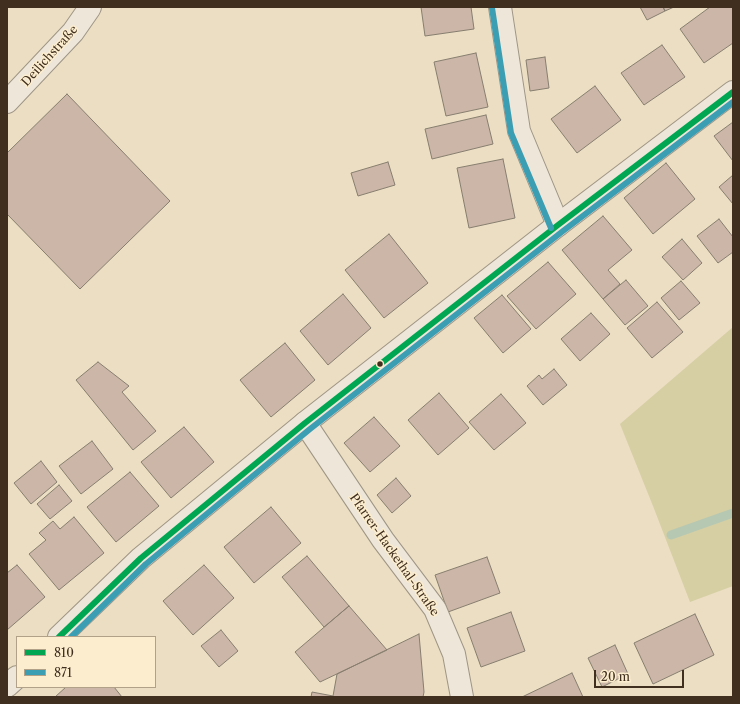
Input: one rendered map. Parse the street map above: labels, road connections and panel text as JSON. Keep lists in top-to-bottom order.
{
  "streets": {
    "street": ["Deilichstraße", "Pfarrer-Hackethal-Straße"]
  },
  "lines": ["transit line 871", "transit line 810"],
  "legend": ["810", "871"],
  "scale_bar": "20 m"
}
